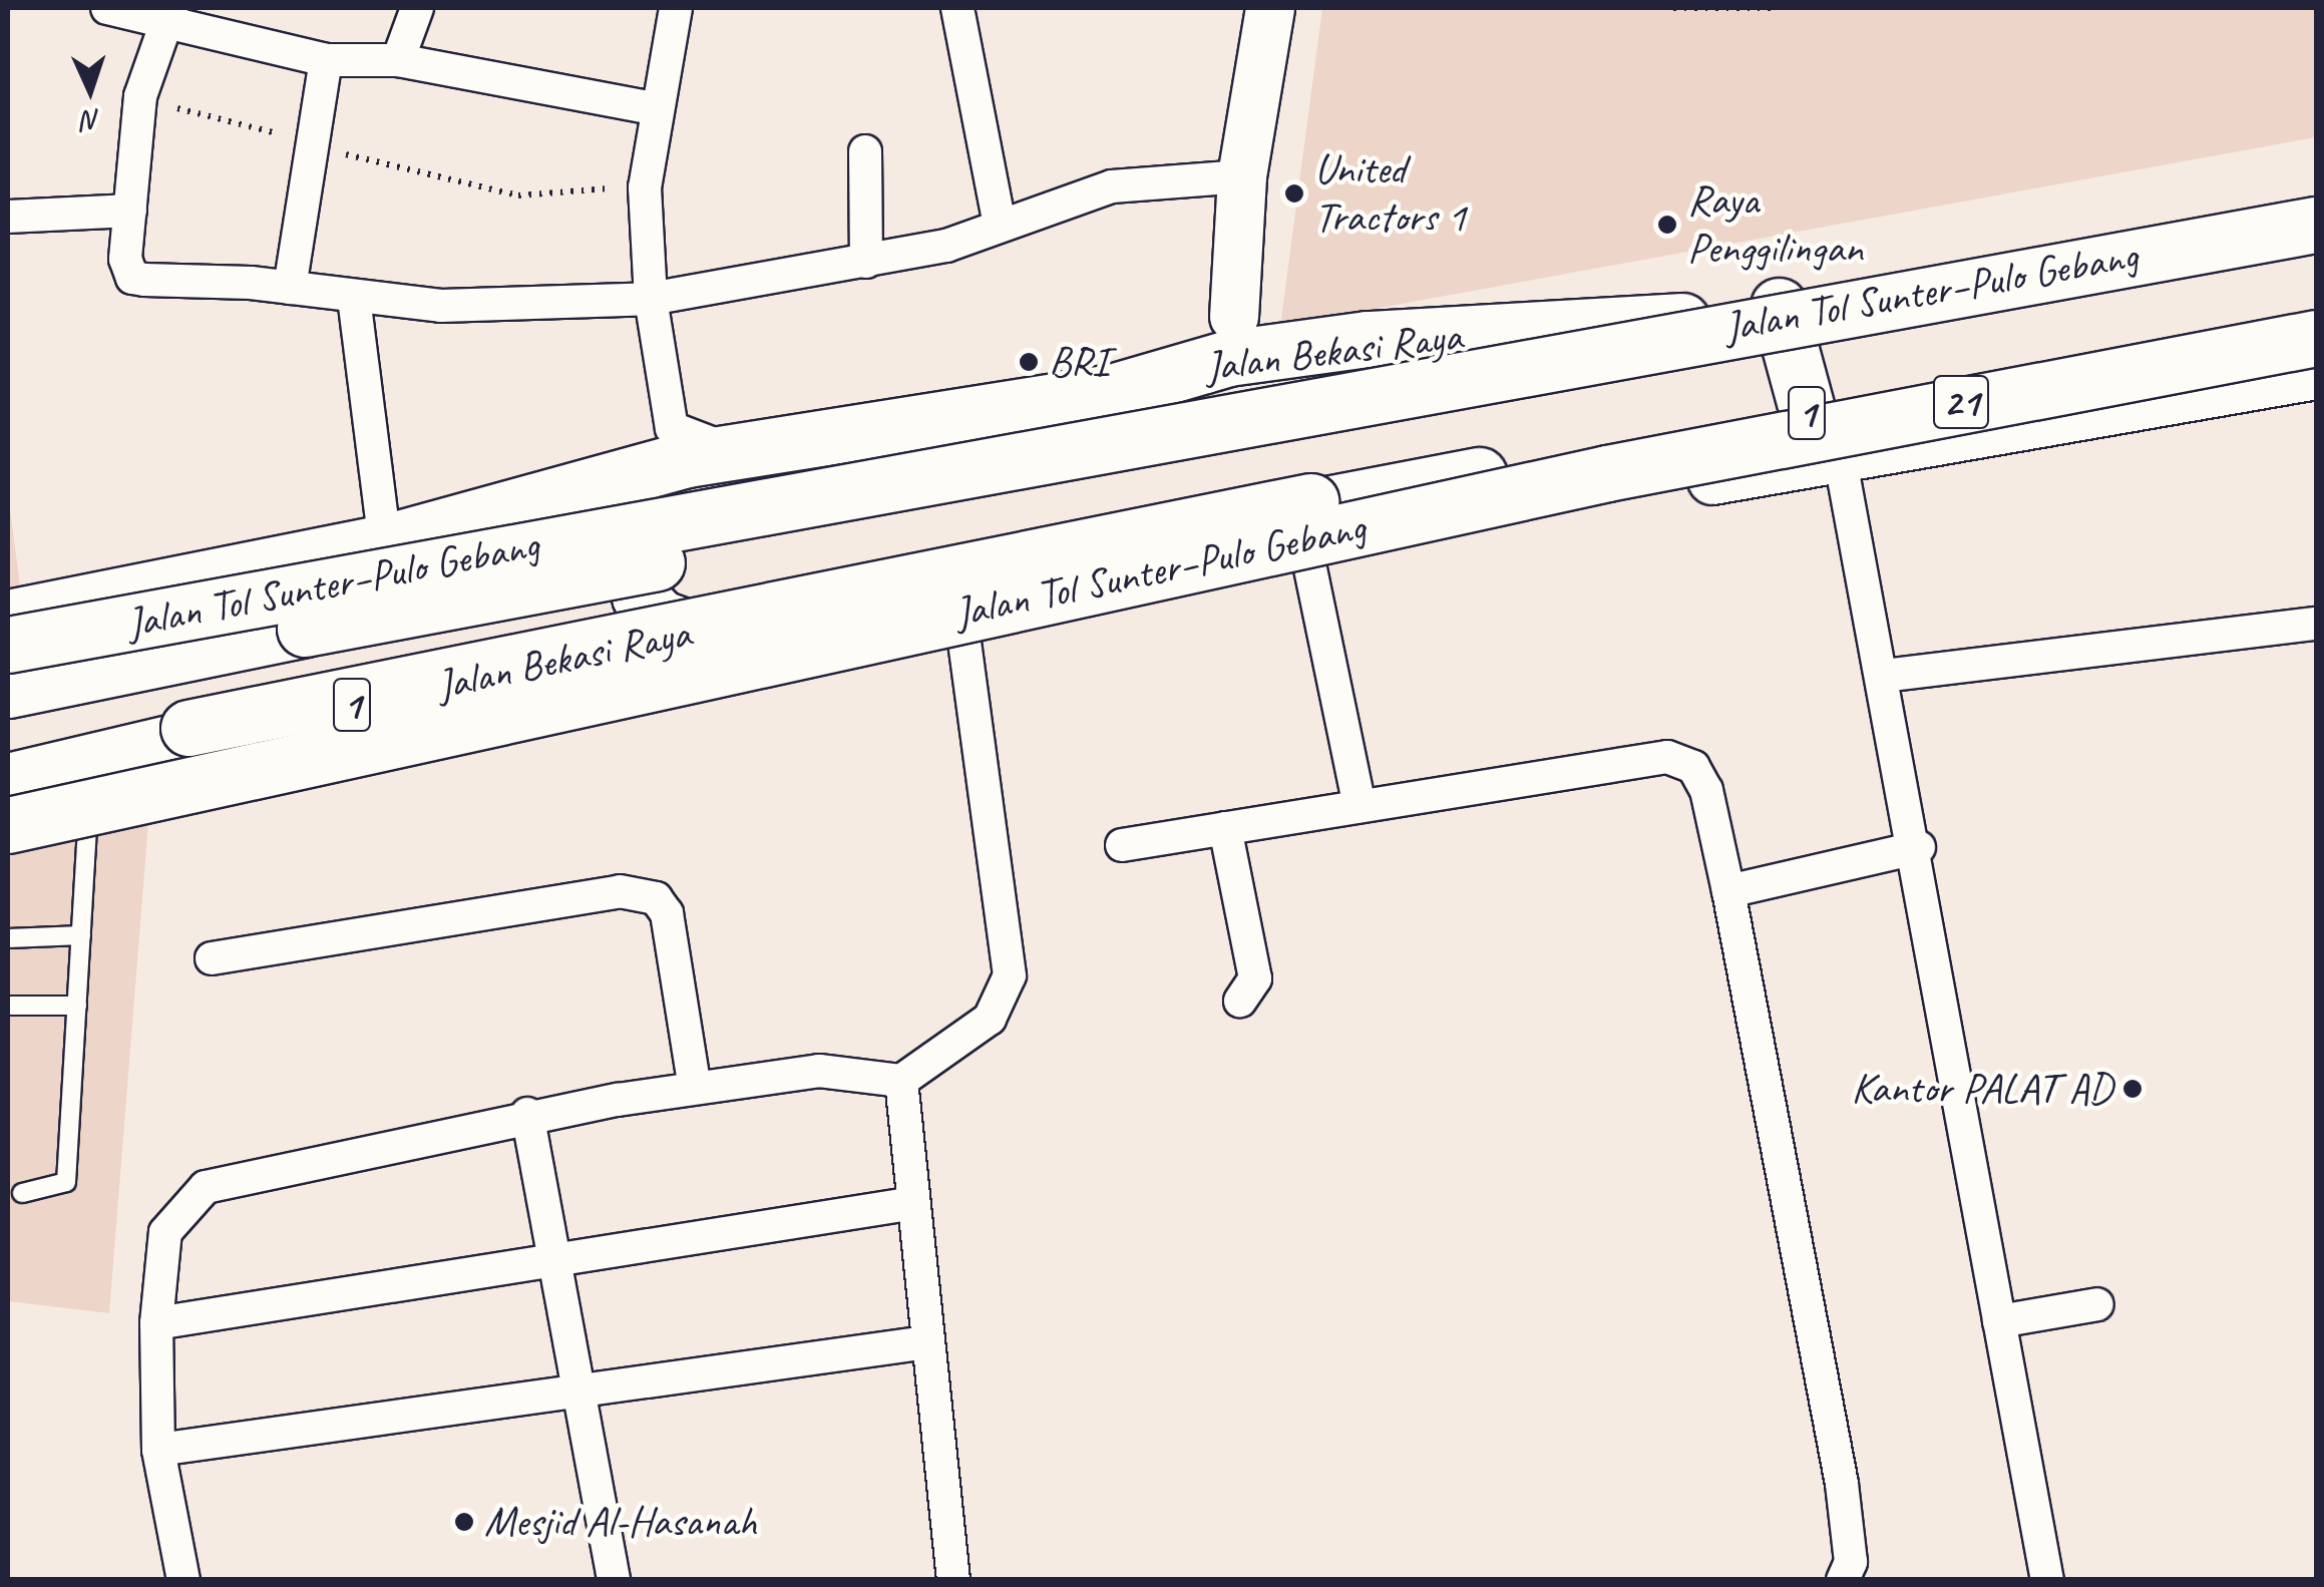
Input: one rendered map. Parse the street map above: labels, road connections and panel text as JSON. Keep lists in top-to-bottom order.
{
  "streets": {
    "highway": [
      "Jalan Tol Sunter–Pulo Gebang",
      "Jalan Bekasi Raya",
      "21",
      "1"
    ]
  },
  "places": [
    "United Tractors 1",
    "Raya Penggilingan",
    "BRI",
    "Kantor PALAT AD",
    "Mesjid Al-Hasanah"
  ],
  "north": "bottom"
}
